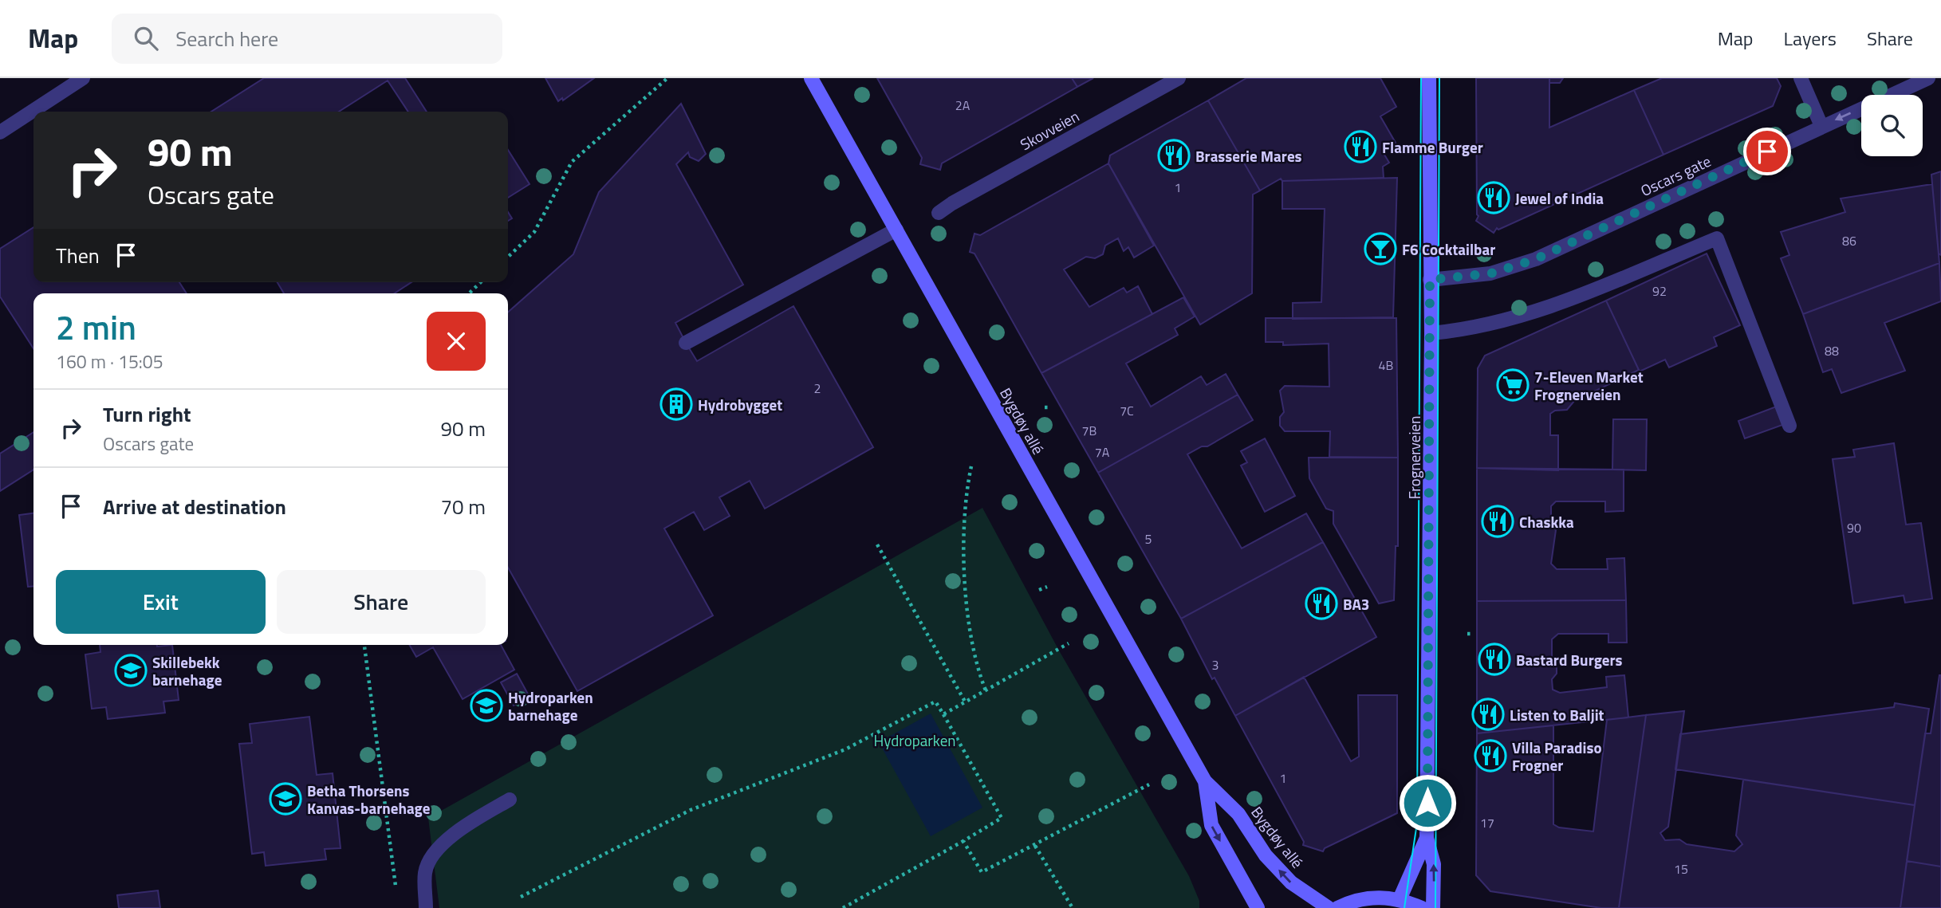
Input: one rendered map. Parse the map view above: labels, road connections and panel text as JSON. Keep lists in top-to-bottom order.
{
  "streets": {
    "main road": ["Bygdøy allé", "Frognerveien"],
    "street": ["Skovveien", "Oscars gate"]
  },
  "crossings": [
    ["Oscars gate", "Frognerveien"]
  ],
  "parks": ["Hydroparken"],
  "places": {
    "restaurant": [
      "Flamme Burger",
      "Brasserie Mares",
      "Jewel of India",
      "Chaskka",
      "BA3",
      "Bastard Burgers",
      "Listen to Baljit",
      "Villa Paradiso Frogner"
    ],
    "bar": ["F6 Cocktailbar"],
    "supermarket": ["7-Eleven Market Frognerveien"],
    "building": ["Hydrobygget"],
    "school or university": ["Skillebekk barnehage", "Hydroparken barnehage", "Betha Thorsens Kanvas-barnehage"]
  },
  "house_numbers": [
    "2A",
    "1",
    "86",
    "92",
    "88",
    "4B",
    "2",
    "7C",
    "7B",
    "7A",
    "90",
    "5",
    "3",
    "1",
    "17",
    "15"
  ],
  "page": {
    "header": "Map",
    "search": "Search here",
    "nav": ["Map", "Layers", "Share"],
    "turn": ["90 m", "Oscars gate"],
    "then": "Then",
    "heading": ["2 min", "160 m · 15:05"],
    "list": [
      {
        "name": "Turn right",
        "note": "Oscars gate",
        "value": "90 m"
      },
      {
        "name": "Arrive at destination",
        "value": "70 m"
      }
    ],
    "buttons": ["Exit", "Share"]
  }
}
